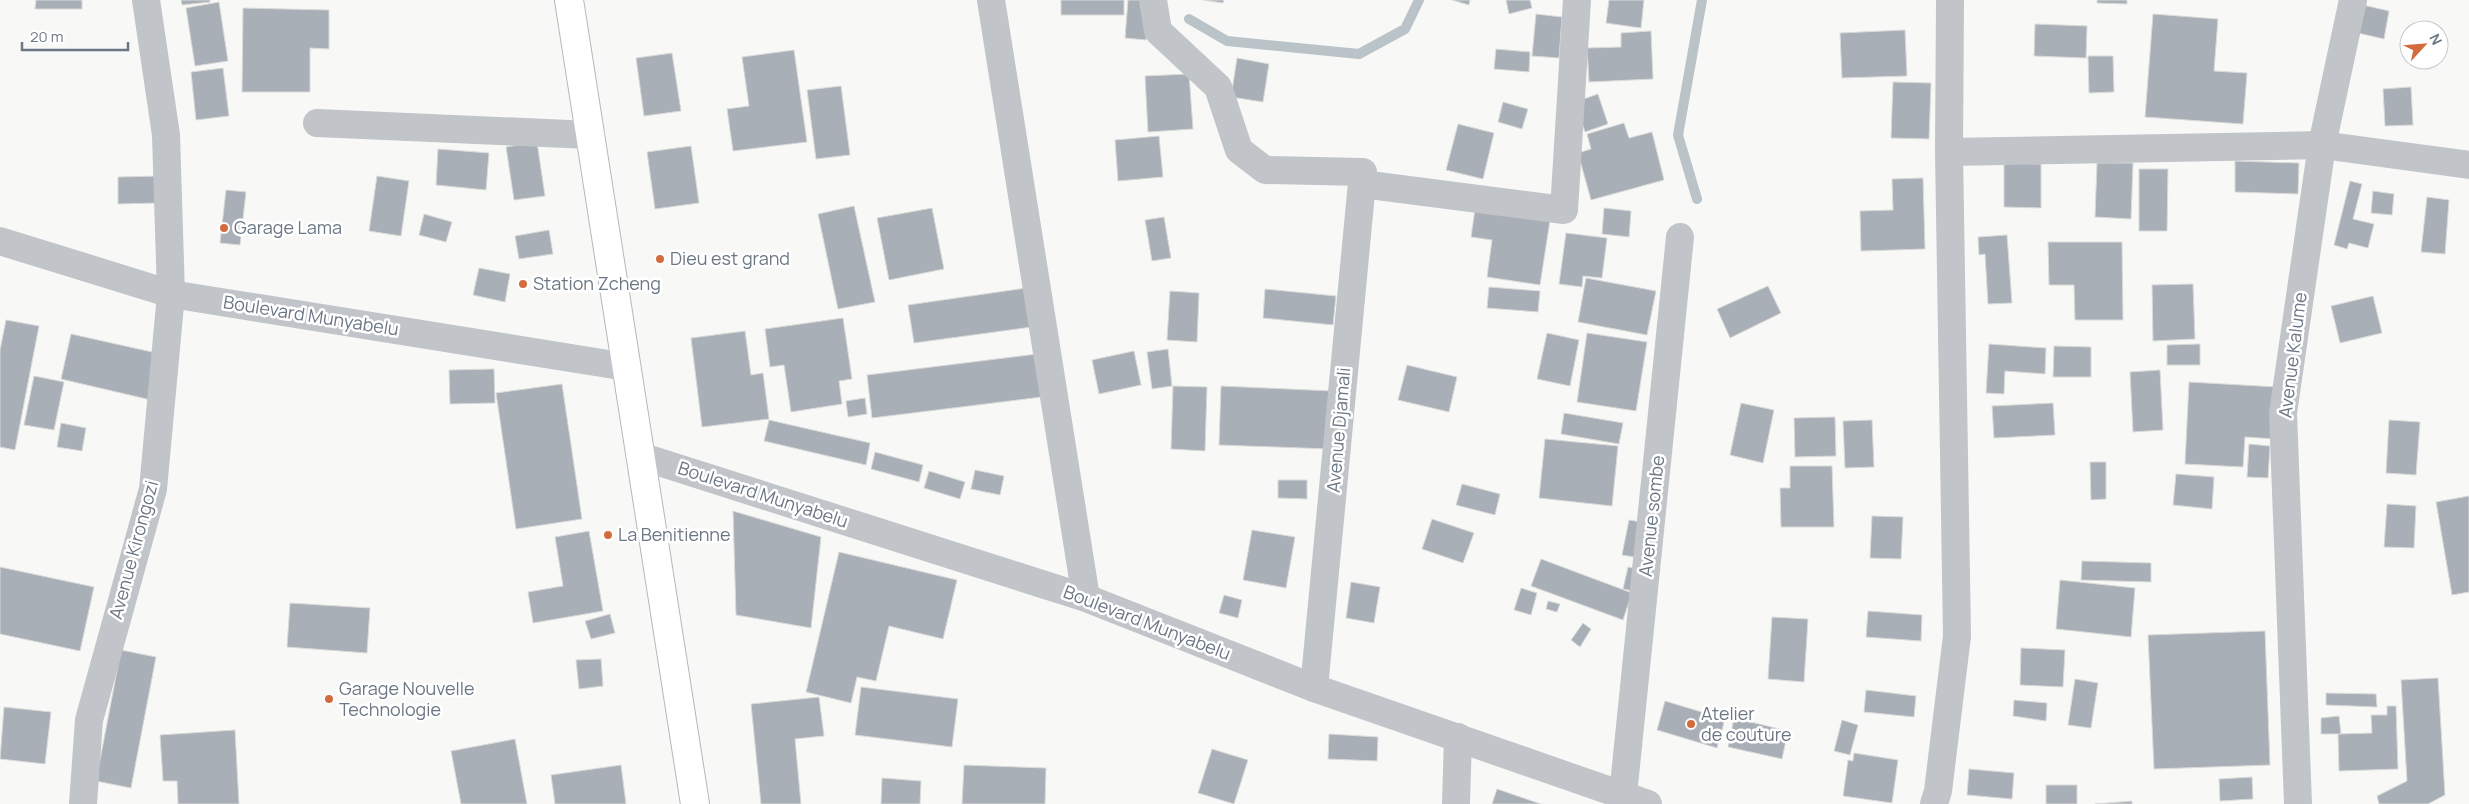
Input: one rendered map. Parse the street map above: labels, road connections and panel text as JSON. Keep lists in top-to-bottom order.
{
  "streets": {
    "street": [
      "Boulevard Munyabelu",
      "Avenue Kalume",
      "Avenue Djamali",
      "Avenue sombe",
      "Avenue Kirongozi"
    ]
  },
  "crossings": [
    ["Boulevard Munyabelu", "Avenue Djamali"],
    ["Boulevard Munyabelu", "Avenue sombe"],
    ["Boulevard Munyabelu", "Avenue Kirongozi"]
  ],
  "places": [
    "Garage Lama",
    "Dieu est grand",
    "Station Zcheng",
    "La Benitienne",
    "Garage Nouvelle Technologie",
    "Atelier de couture"
  ],
  "scale_bar": "20 m",
  "north": "top right"
}
